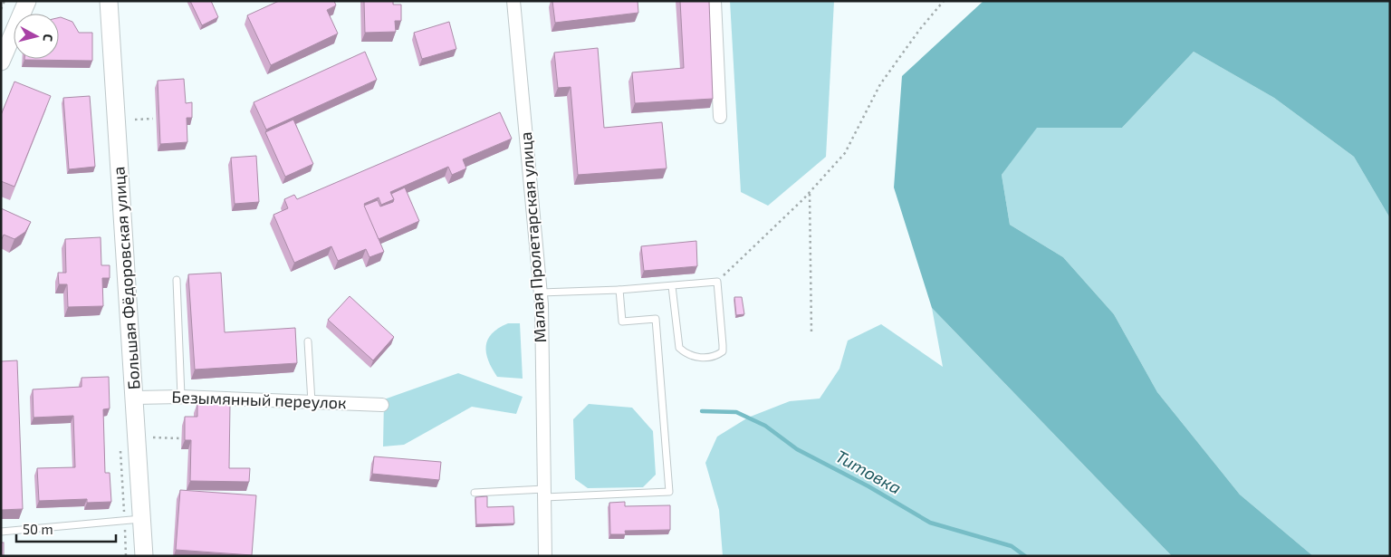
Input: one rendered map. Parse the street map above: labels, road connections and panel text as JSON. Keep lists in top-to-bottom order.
{
  "streets": {
    "street": ["Малая Пролетарская улица", "Большая Фёдоровская улица", "Безымянный переулок"]
  },
  "crossings": [
    ["Большая Фёдоровская улица", "Безымянный переулок"]
  ],
  "water": ["Титовка"],
  "scale_bar": "50 m",
  "north": "right"
}
